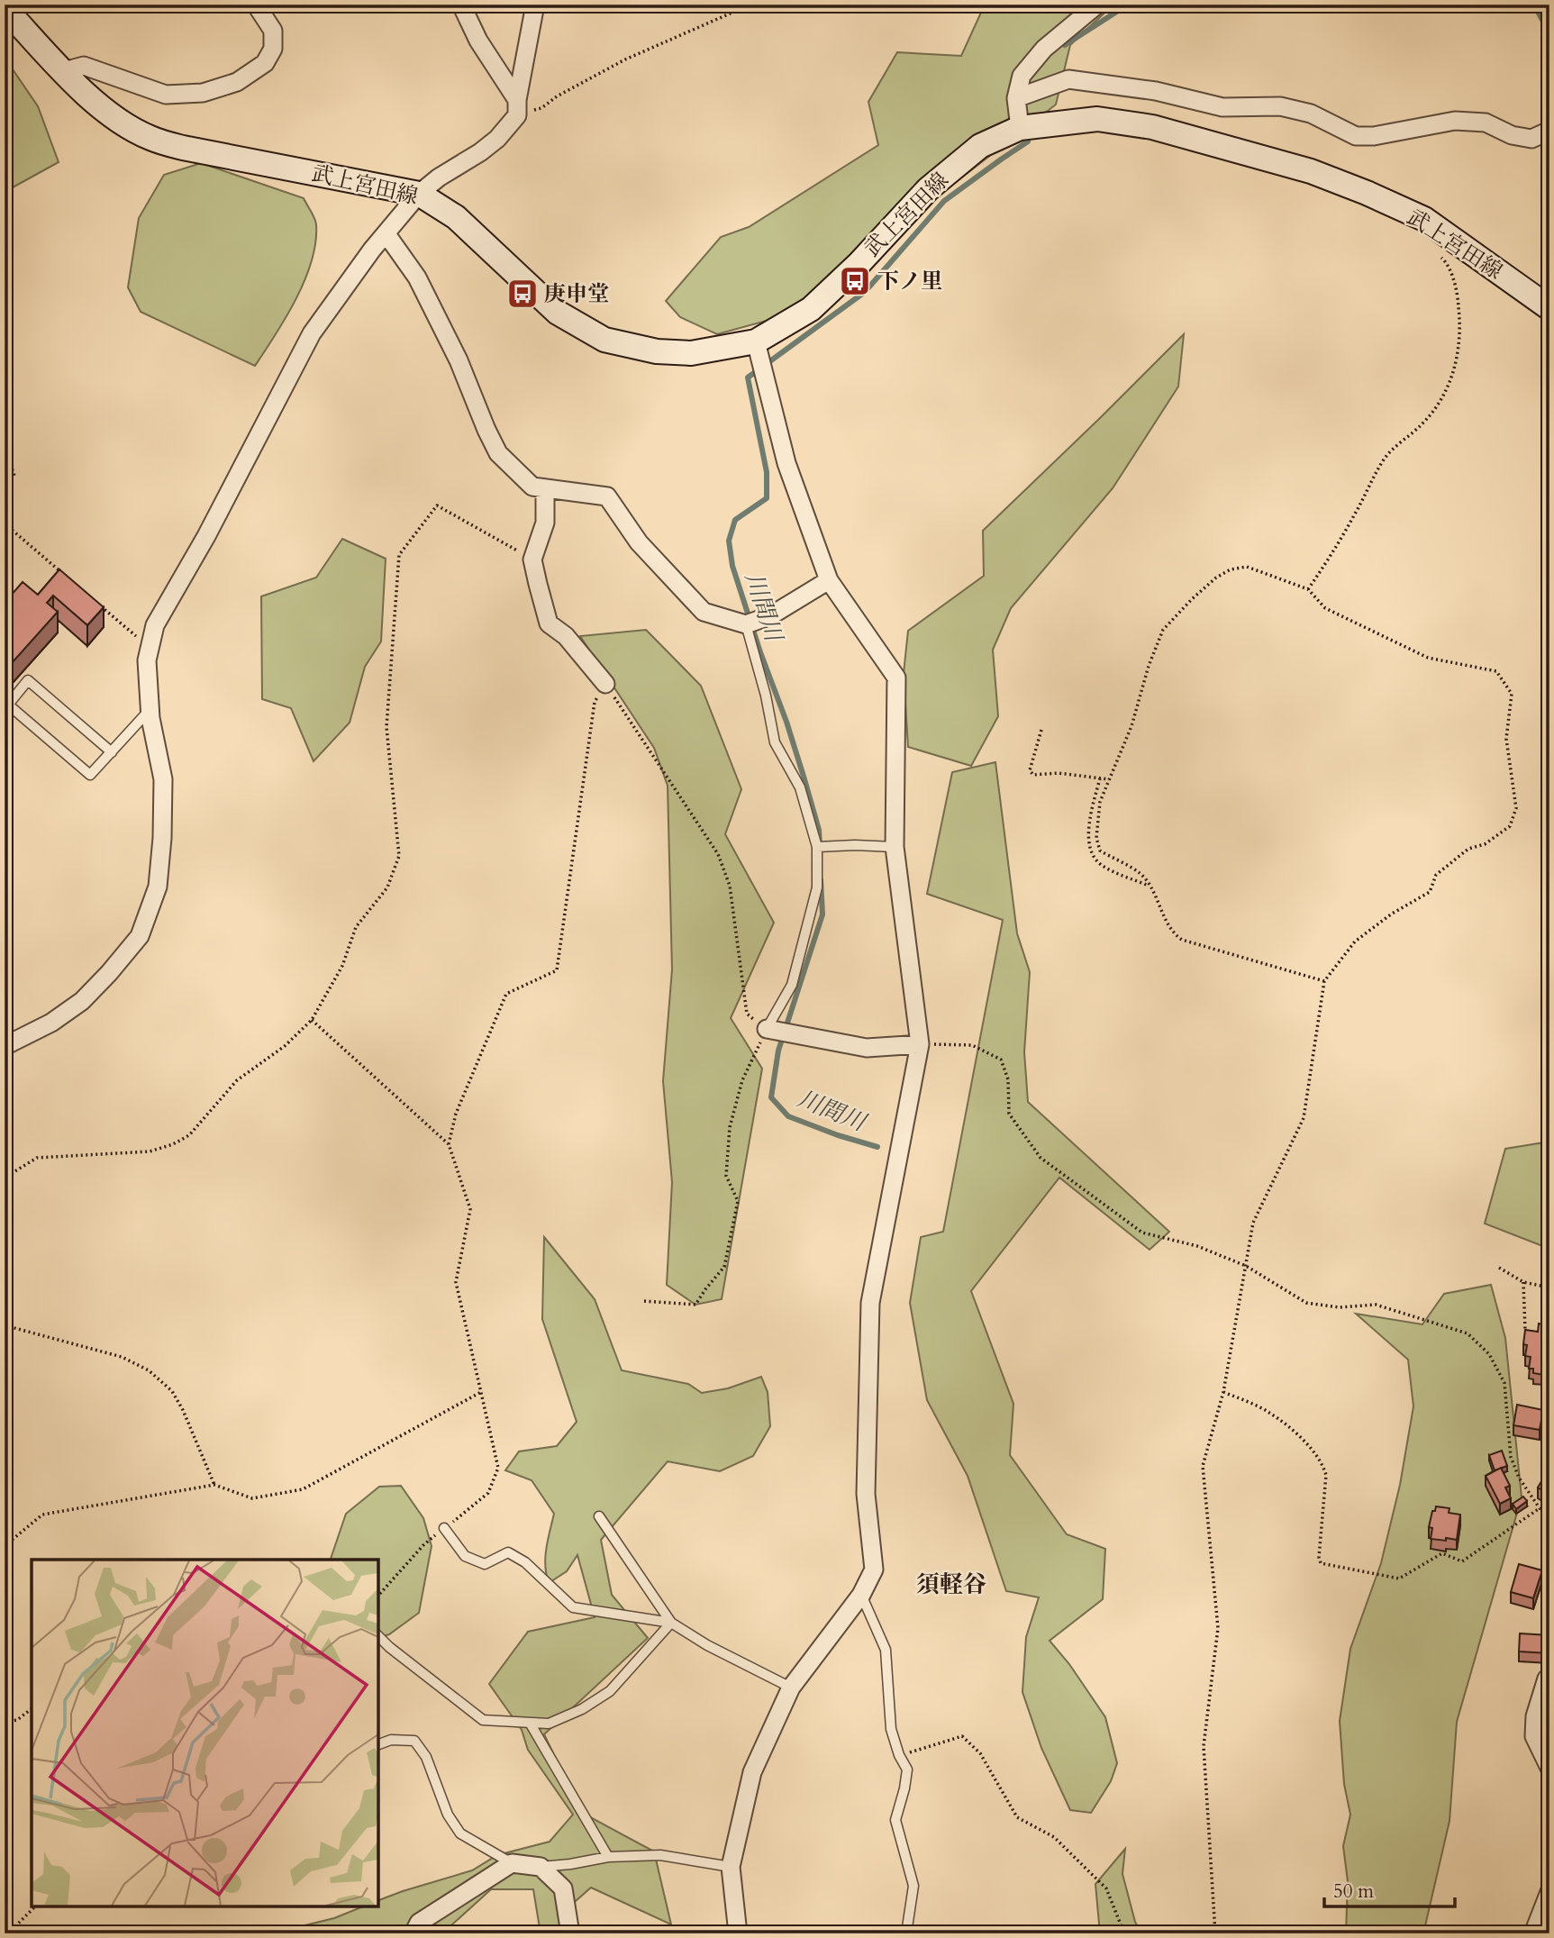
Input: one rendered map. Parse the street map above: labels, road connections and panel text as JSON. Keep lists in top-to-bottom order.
{
  "streets": {
    "main road": ["武上宮田線"]
  },
  "districts": ["須軽谷"],
  "water": ["川間川"],
  "places": {
    "bus stop": ["下ノ里", "庚申堂"]
  },
  "scale_bar": "50 m"
}
